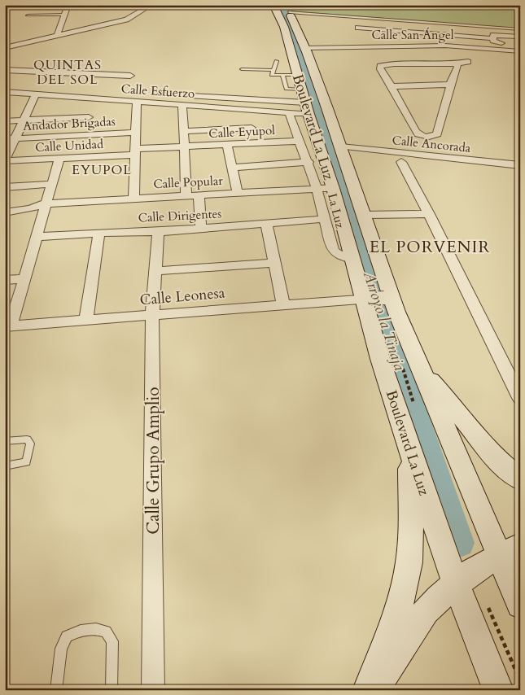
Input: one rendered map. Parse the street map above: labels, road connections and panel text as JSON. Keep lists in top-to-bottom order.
{
  "streets": {
    "main road": ["Boulevard La Luz"],
    "street": [
      "Calle San Ángel",
      "Calle Esfuerzo",
      "Andador Brigadas",
      "Calle Eyupol",
      "Calle Ancorada",
      "Calle Unidad",
      "Calle Popular",
      "La Luz",
      "Calle Dirigentes",
      "Calle Leonesa",
      "Calle Grupo Amplio"
    ]
  },
  "crossings": [
    ["Calle San Ángel", "Boulevard La Luz"],
    ["Calle Esfuerzo", "Boulevard La Luz"],
    ["Calle Esfuerzo", "La Luz"],
    ["Boulevard La Luz", "Calle Ancorada"],
    ["Boulevard La Luz", "Calle Popular"],
    ["Boulevard La Luz", "La Luz"],
    ["Boulevard La Luz", "Calle Leonesa"],
    ["Calle Eyupol", "Calle Unidad"],
    ["Calle Eyupol", "La Luz"],
    ["Calle Popular", "La Luz"],
    ["La Luz", "Calle Dirigentes"],
    ["Calle Dirigentes", "Calle Grupo Amplio"],
    ["Calle Leonesa", "Calle Grupo Amplio"]
  ],
  "districts": ["QUINTAS DEL SOL", "EYUPOL", "EL PORVENIR"],
  "water": ["Arroyo la Tinaja"]
}
